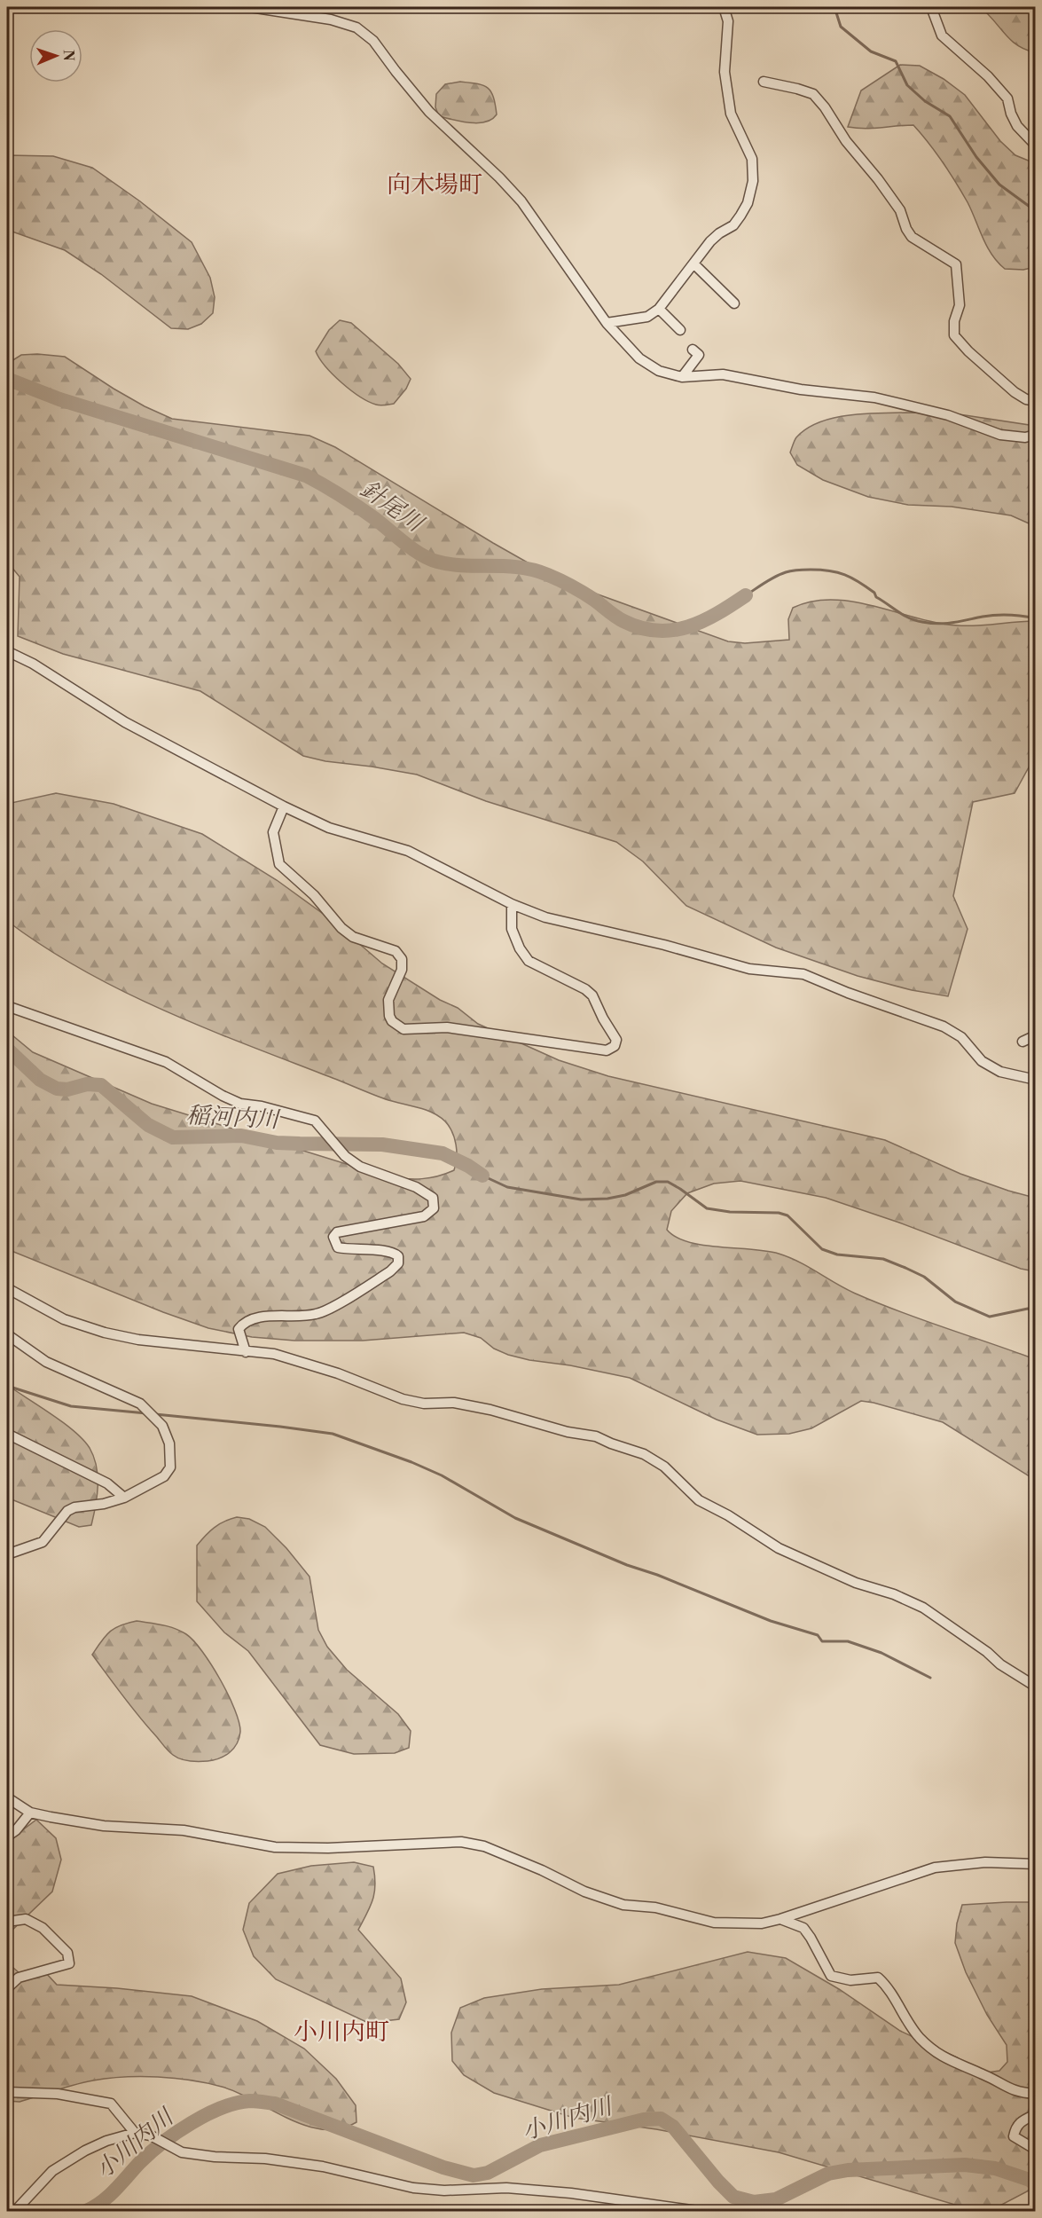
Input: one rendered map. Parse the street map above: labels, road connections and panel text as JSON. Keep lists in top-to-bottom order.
{
  "districts": ["向木場町", "小川内町"],
  "water": ["針尾川", "稲河内川", "小川内川"],
  "north": "right"
}
